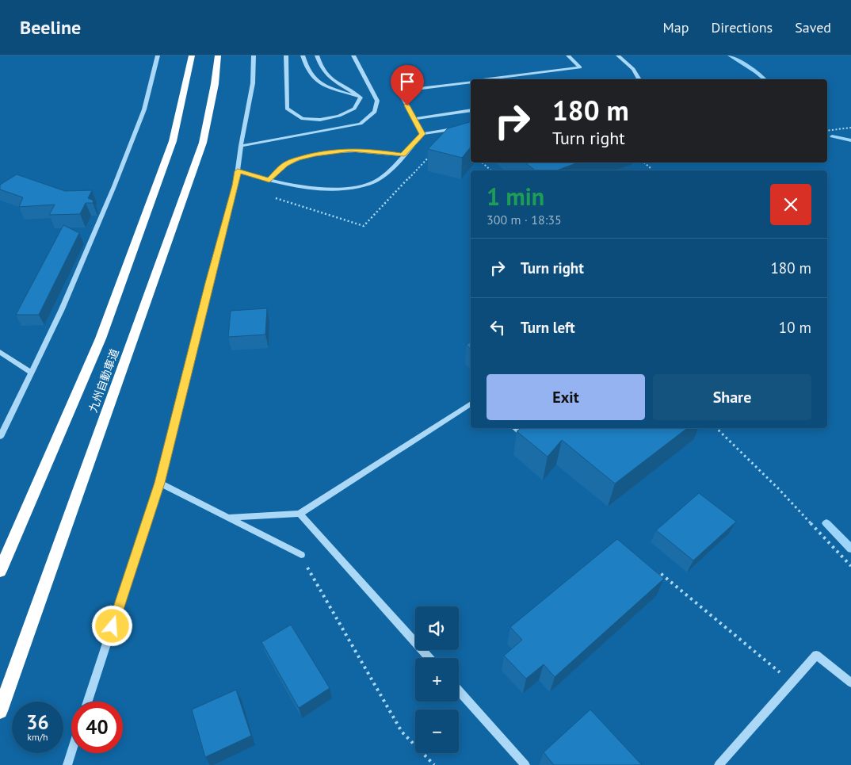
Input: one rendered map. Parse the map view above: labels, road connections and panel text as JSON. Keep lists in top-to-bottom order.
{
  "streets": {
    "highway": ["九州自動車道"]
  },
  "page": {
    "header": "Beeline",
    "nav": ["Map", "Directions", "Saved"],
    "turn": ["180 m", "Turn right"],
    "heading": ["1 min", "300 m · 18:35"],
    "list": [
      {
        "name": "Turn right",
        "value": "180 m"
      },
      {
        "name": "Turn left",
        "value": "10 m"
      }
    ],
    "buttons": ["Exit", "Share"],
    "map_buttons": ["+", "−"],
    "speed": "36 km/h",
    "limit": "40"
  }
}
